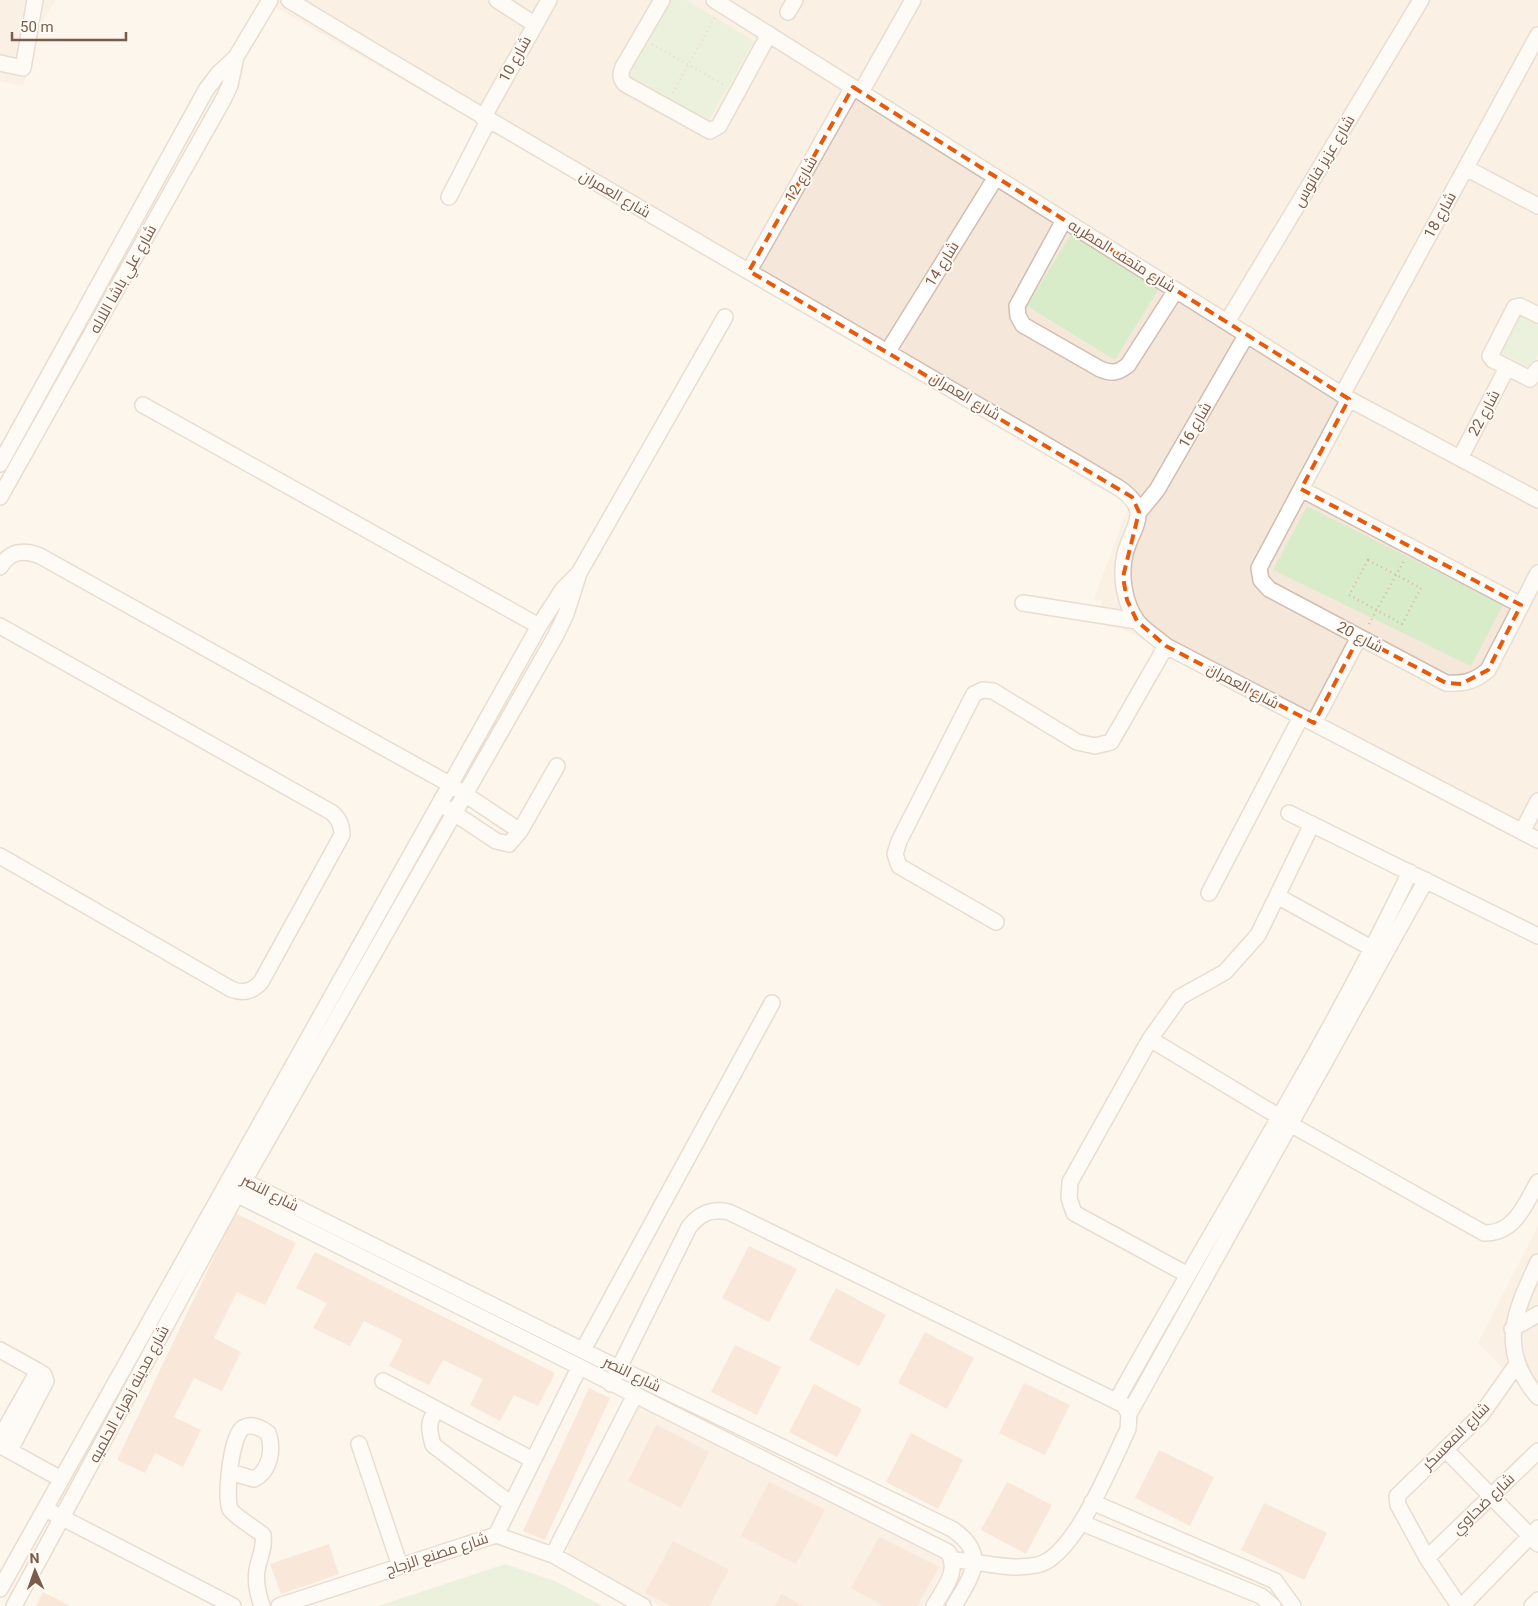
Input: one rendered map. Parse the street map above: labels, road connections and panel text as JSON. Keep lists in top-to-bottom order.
{
  "streets": {
    "street": [
      "شارع 10",
      "شارع عزيز فانوس",
      "شارع 12",
      "شارع العمران",
      "شارع 18",
      "شارع متحف المطريه",
      "شارع 14",
      "شارع علي باشا اللاله",
      "شارع 22",
      "شارع 16",
      "شارع 20",
      "شارع النصر",
      "شارع مدينه زهراء الحلميه",
      "شارع المعسكر",
      "شارع ضحاوي",
      "شارع مصنع الزجاج"
    ]
  },
  "crossings": [
    ["شارع 10", "شارع العمران"],
    ["شارع عزيز فانوس", "شارع متحف المطريه"],
    ["شارع 12", "شارع العمران"],
    ["شارع 12", "شارع متحف المطريه"],
    ["شارع العمران", "شارع 14"],
    ["شارع العمران", "شارع 16"],
    ["شارع 18", "شارع متحف المطريه"],
    ["شارع 18", "شارع 20"],
    ["شارع متحف المطريه", "شارع 14"],
    ["شارع متحف المطريه", "شارع 22"],
    ["شارع متحف المطريه", "شارع 16"],
    ["شارع متحف المطريه", "شارع 20"],
    ["شارع النصر", "شارع مدينه زهراء الحلميه"],
    ["شارع المعسكر", "شارع ضحاوي"]
  ],
  "scale_bar": "50 m",
  "north": "top"
}
